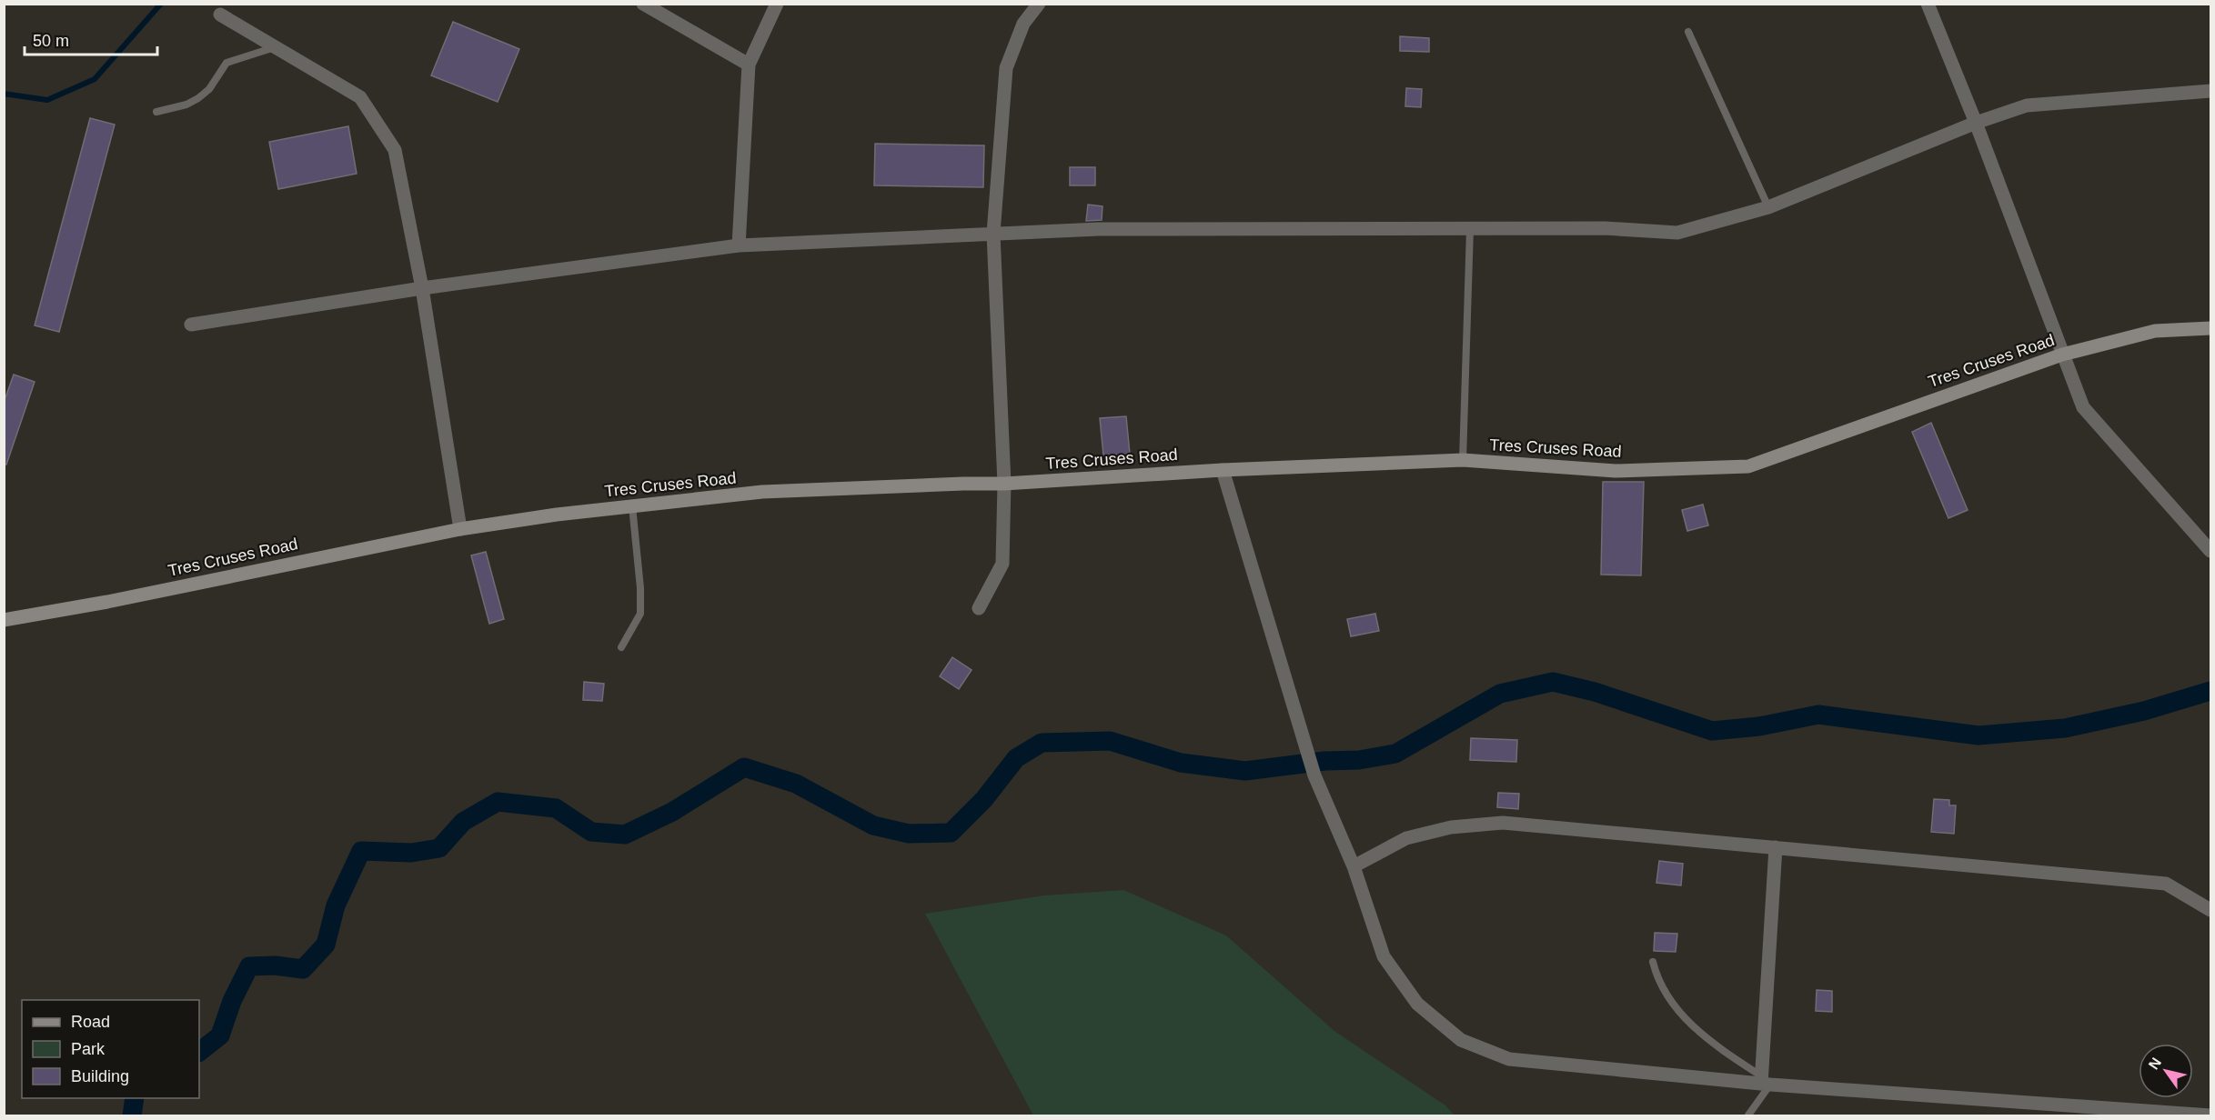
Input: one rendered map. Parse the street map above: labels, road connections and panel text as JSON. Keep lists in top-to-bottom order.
{
  "streets": {
    "main road": ["Tres Cruses Road"]
  },
  "legend": ["Road", "Park", "Building"],
  "scale_bar": "50 m",
  "north": "top left"
}
